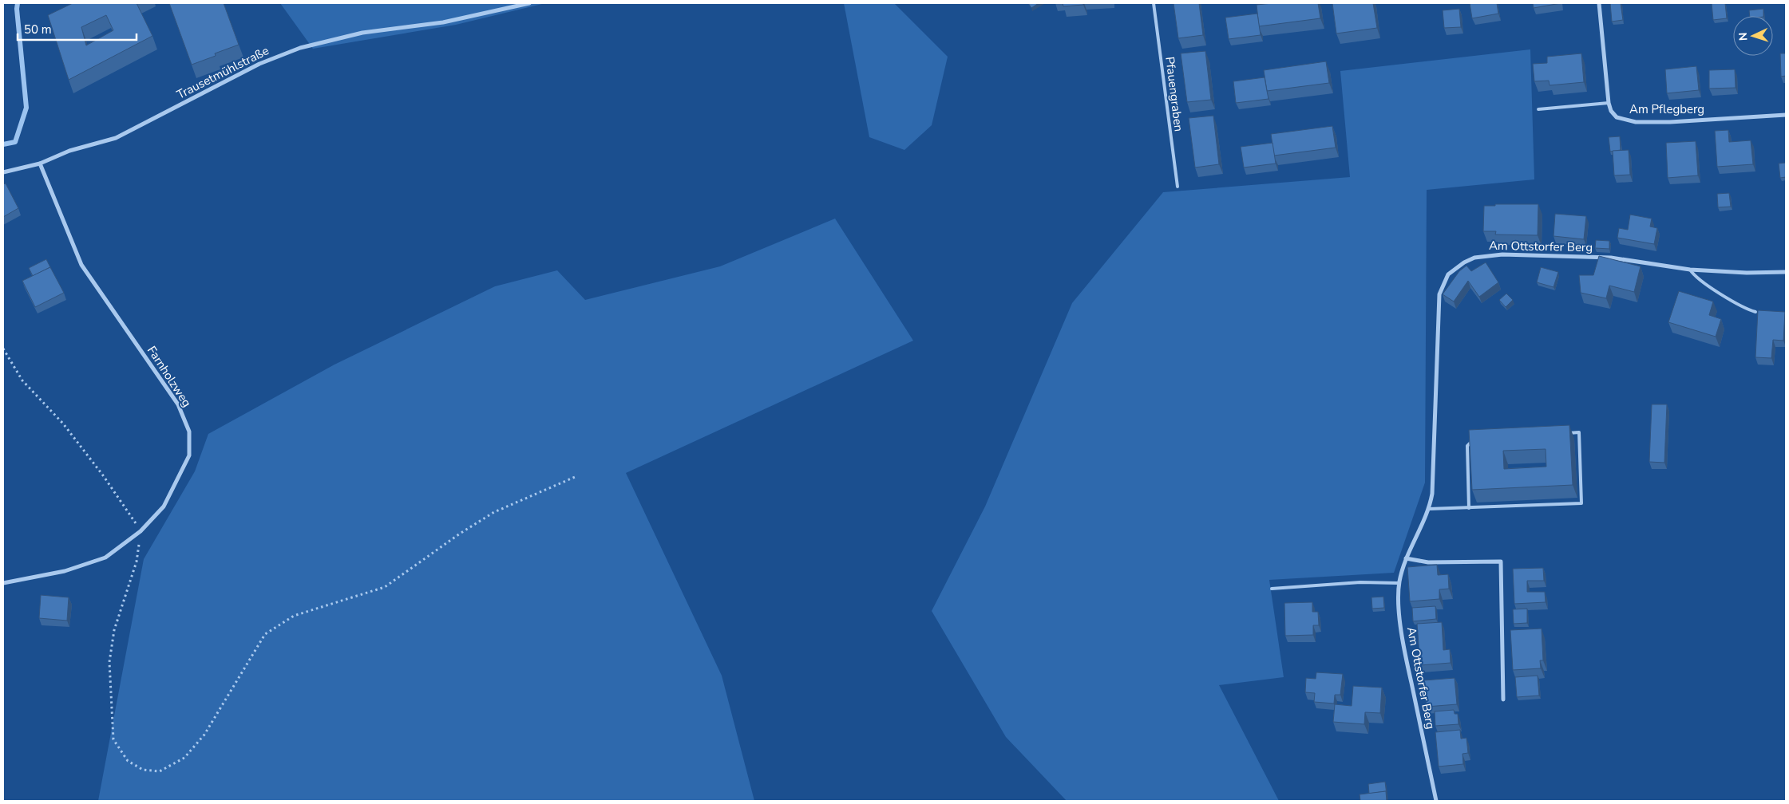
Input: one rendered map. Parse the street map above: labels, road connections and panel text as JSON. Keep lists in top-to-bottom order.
{
  "streets": {
    "street": [
      "Trausetmühlstraße",
      "Am Pflegberg",
      "Am Ottstorfer Berg",
      "Farnholzweg"
    ],
    "lane": ["Pfauengraben"]
  },
  "crossings": [
    ["Trausetmühlstraße", "Farnholzweg"]
  ],
  "scale_bar": "50 m",
  "north": "left"
}
